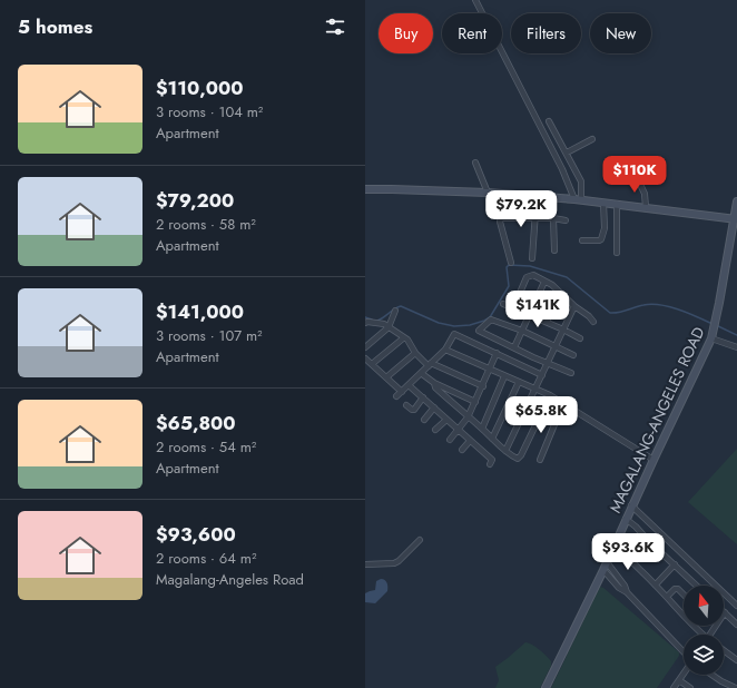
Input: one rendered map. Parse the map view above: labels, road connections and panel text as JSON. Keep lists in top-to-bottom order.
{
  "streets": {
    "main road": ["MAGALANG-ANGELES ROAD"]
  },
  "north": "top",
  "page": {
    "heading": "5 homes",
    "chip": [
      "Buy",
      "Rent",
      "Filters",
      "New"
    ],
    "list": [
      {
        "name": "$110,000",
        "note": "3 rooms · 104 m² · Apartment"
      },
      {
        "name": "$79,200",
        "note": "2 rooms · 58 m² · Apartment"
      },
      {
        "name": "$141,000",
        "note": "3 rooms · 107 m² · Apartment"
      },
      {
        "name": "$65,800",
        "note": "2 rooms · 54 m² · Apartment"
      },
      {
        "name": "$93,600",
        "note": "2 rooms · 64 m² · Magalang-Angeles Road"
      }
    ],
    "price": [
      "$110K",
      "$79.2K",
      "$141K",
      "$65.8K",
      "$93.6K"
    ]
  }
}
